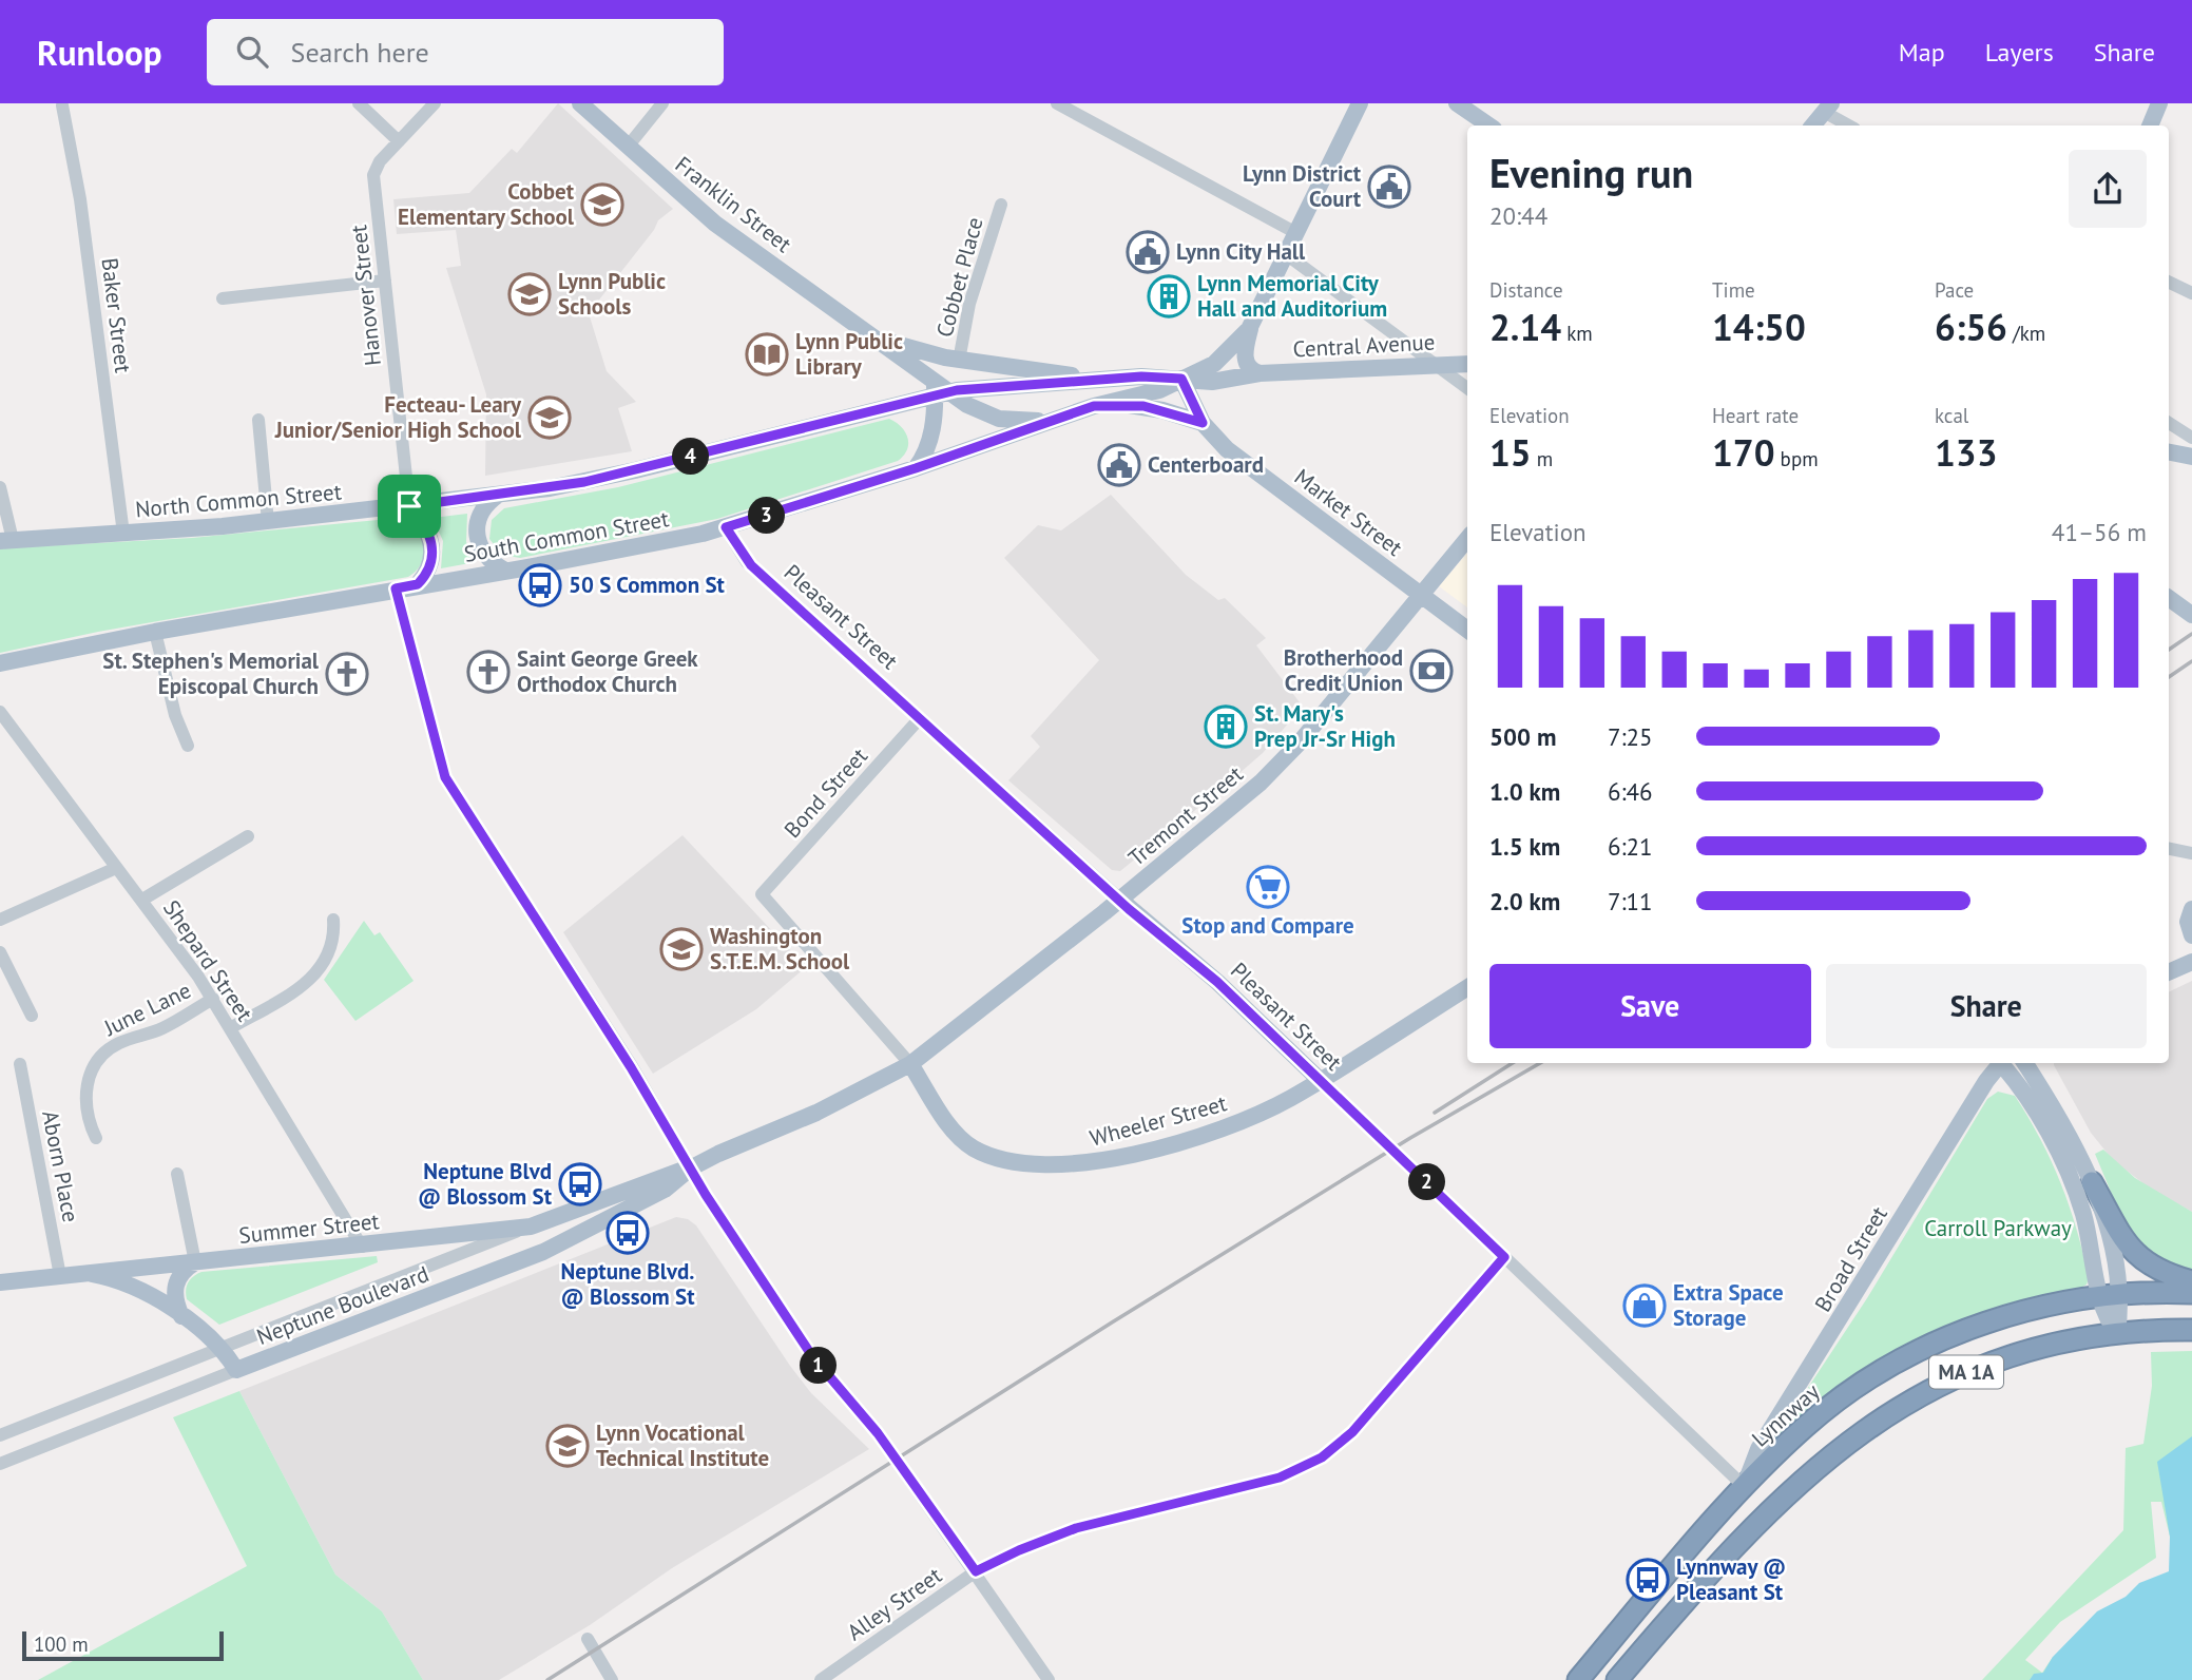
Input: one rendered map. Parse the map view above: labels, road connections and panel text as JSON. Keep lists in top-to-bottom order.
{
  "streets": {
    "highway": ["MA 1A", "Lynnway"],
    "main road": [
      "Franklin Street",
      "Central Avenue",
      "North Common Street",
      "Market Street",
      "South Common Street",
      "Pleasant Street",
      "Tremont Street",
      "Wheeler Street",
      "Summer Street",
      "Broad Street",
      "Neptune Boulevard"
    ],
    "street": [
      "Cobbet Place",
      "Hanover Street",
      "Baker Street",
      "Bond Street",
      "Shepard Street",
      "June Lane",
      "Aborn Place",
      "Alley Street"
    ]
  },
  "crossings": [
    ["Franklin Street", "Cobbet Place"],
    ["Franklin Street", "North Common Street"],
    ["Franklin Street", "South Common Street"],
    ["Hanover Street", "North Common Street"],
    ["Baker Street", "North Common Street"],
    ["Central Avenue", "North Common Street"],
    ["Central Avenue", "Market Street"],
    ["North Common Street", "Market Street"],
    ["Market Street", "Tremont Street"],
    ["South Common Street", "Pleasant Street"],
    ["Pleasant Street", "Bond Street"],
    ["Pleasant Street", "Tremont Street"],
    ["Pleasant Street", "Wheeler Street"],
    ["Pleasant Street", "Broad Street"],
    ["Pleasant Street", "Lynnway"],
    ["Pleasant Street", "Alley Street"],
    ["Bond Street", "Tremont Street"],
    ["Bond Street", "Wheeler Street"],
    ["Bond Street", "Neptune Boulevard"],
    ["Tremont Street", "Wheeler Street"],
    ["Tremont Street", "Neptune Boulevard"],
    ["Shepard Street", "June Lane"],
    ["Shepard Street", "Summer Street"],
    ["Wheeler Street", "Neptune Boulevard"],
    ["Aborn Place", "Summer Street"],
    ["Summer Street", "Neptune Boulevard"],
    ["Broad Street", "Lynnway"]
  ],
  "parks": ["Carroll Parkway"],
  "places": {
    "public building": ["Lynn District Court", "Lynn City Hall", "Centerboard"],
    "school or university": [
      "Cobbet Elementary School",
      "Lynn Public Schools",
      "Fecteau- Leary Junior/Senior High School",
      "Washington S.T.E.M. School",
      "Lynn Vocational Technical Institute"
    ],
    "building": ["Lynn Memorial City Hall and Auditorium", "St. Mary's Prep Jr-Sr High"],
    "library": ["Lynn Public Library"],
    "bus stop": [
      "50 S Common St",
      "Neptune Blvd @ Blossom St",
      "Neptune Blvd. @ Blossom St",
      "Lynnway @ Pleasant St"
    ],
    "bank": ["Brotherhood Credit Union"],
    "church": ["Saint George Greek Orthodox Church", "St. Stephen's Memorial Episcopal Church"],
    "supermarket": ["Stop and Compare"],
    "shop": ["Extra Space Storage"]
  },
  "scale_bar": "100 m",
  "page": {
    "header": "Runloop",
    "search": "Search here",
    "nav": ["Map", "Layers", "Share"],
    "heading": ["Evening run", "20:44"],
    "stats": [
      ["Distance", "2.14 km"],
      ["Time", "14:50"],
      ["Pace", "6:56 /km"],
      ["Elevation", "15 m"],
      ["Heart rate", "170 bpm"],
      ["kcal", "133"]
    ],
    "pins": [
      "4",
      "3",
      "2",
      "1"
    ],
    "chart": ["Elevation", "41–56 m"],
    "list": [
      {
        "name": "500 m",
        "note": "7:25"
      },
      {
        "name": "1.0 km",
        "note": "6:46"
      },
      {
        "name": "1.5 km",
        "note": "6:21"
      },
      {
        "name": "2.0 km",
        "note": "7:11"
      }
    ],
    "buttons": ["Save", "Share"],
    "scale": "100 m"
  }
}
